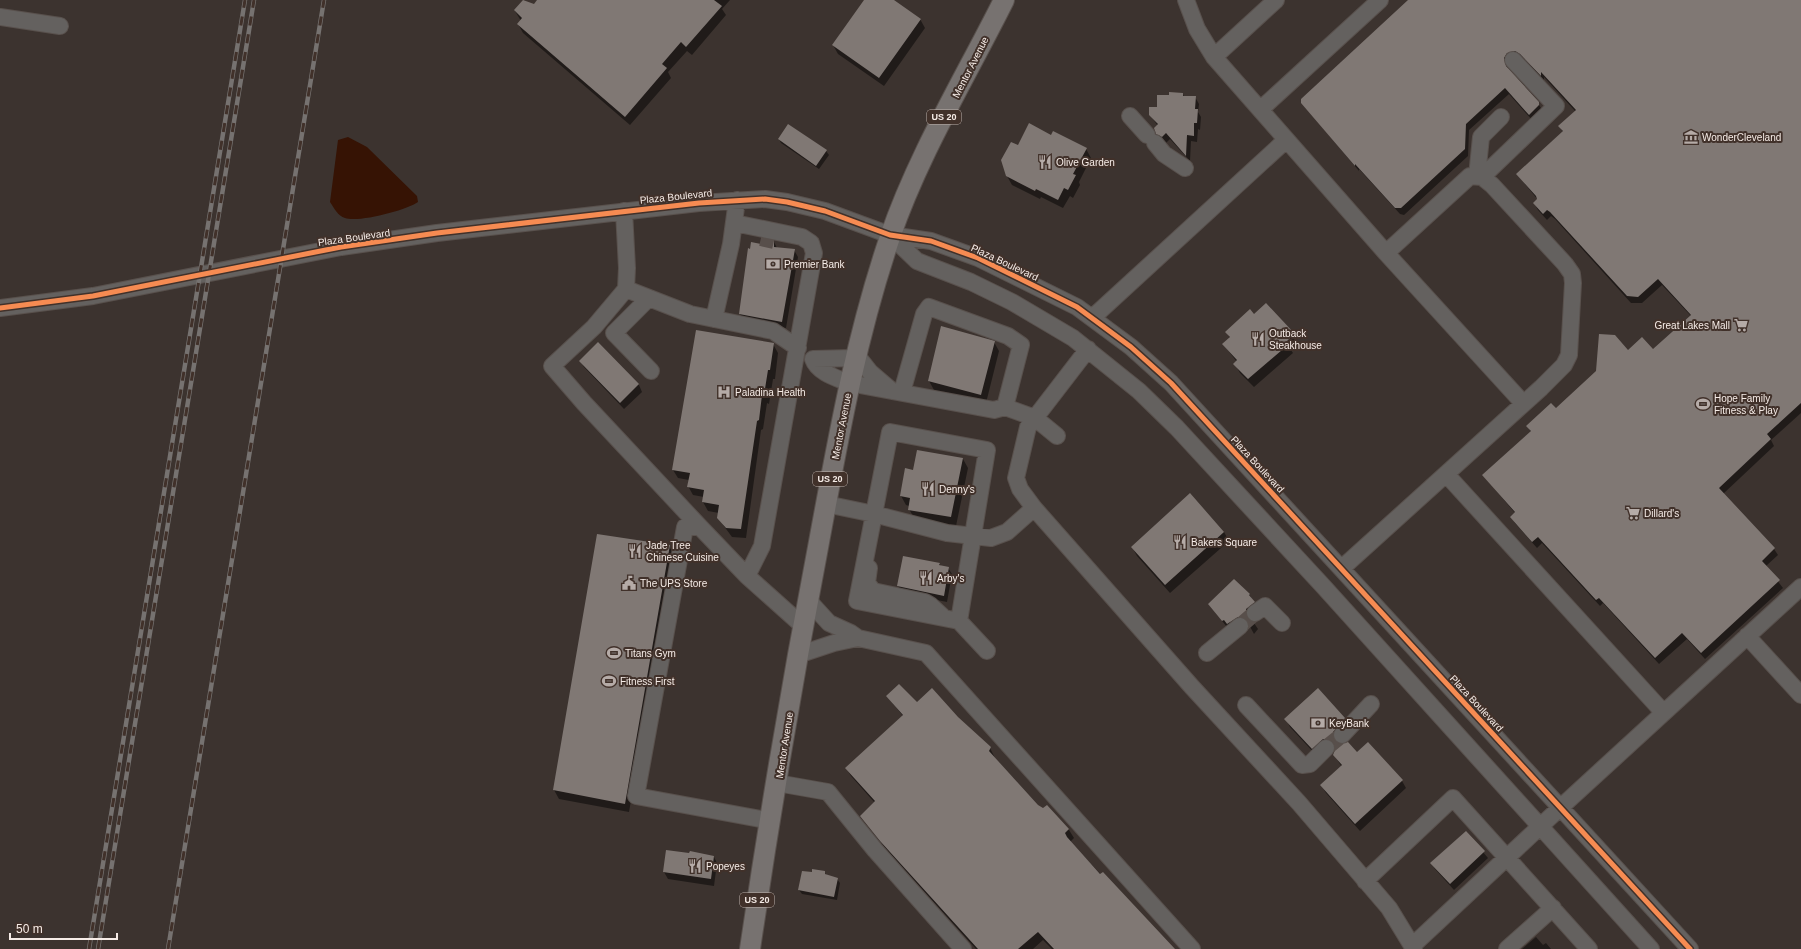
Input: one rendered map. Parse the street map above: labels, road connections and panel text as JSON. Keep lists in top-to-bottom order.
{
  "streets": {
    "main road": ["Mentor Avenue", "US 20"],
    "street": ["Plaza Boulevard"]
  },
  "crossings": [
    ["Mentor Avenue", "Plaza Boulevard"]
  ],
  "places": {
    "museum": ["WonderCleveland"],
    "restaurant": [
      "Olive Garden",
      "Outback Steakhouse",
      "Denny's",
      "Bakers Square",
      "Jade Tree Chinese Cuisine",
      "Arby's",
      "Popeyes"
    ],
    "bank": ["Premier Bank", "KeyBank"],
    "supermarket": ["Great Lakes Mall", "Dillard's"],
    "hospital": ["Paladina Health"],
    "sports": ["Hope Family Fitness & Play", "Titans Gym", "Fitness First"],
    "public building": ["The UPS Store"]
  },
  "scale_bar": "50 m"
}
